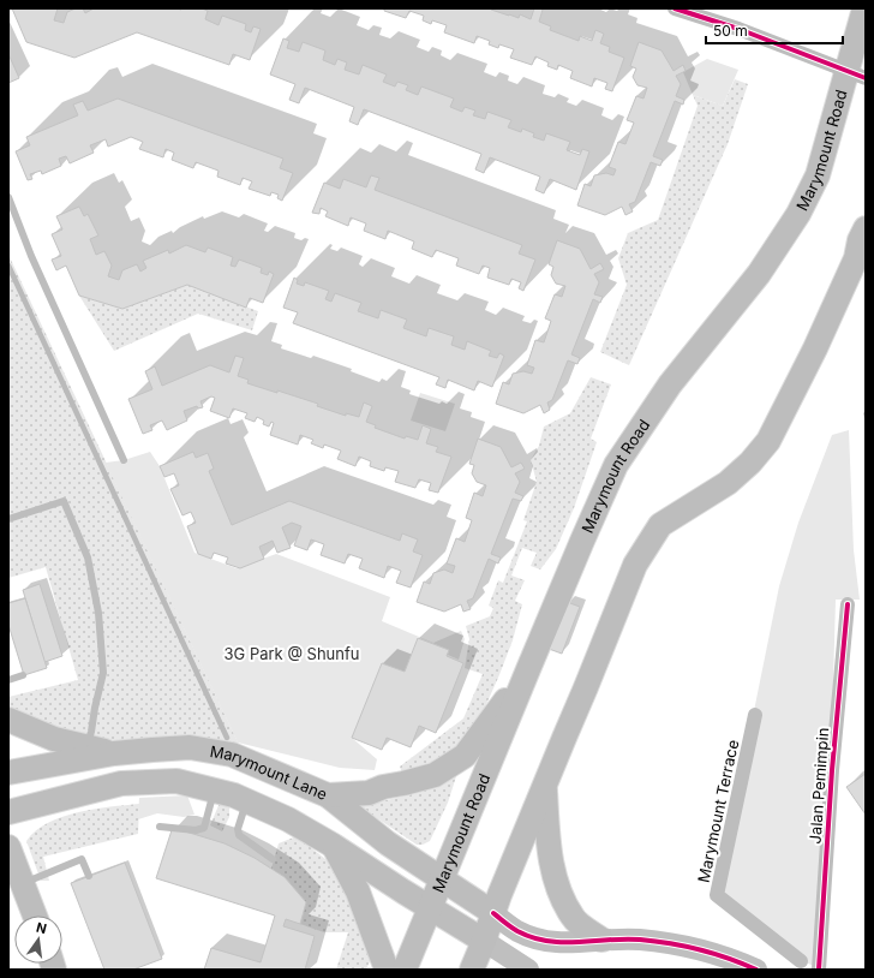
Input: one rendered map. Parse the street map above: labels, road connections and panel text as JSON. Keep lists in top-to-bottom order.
{
  "streets": {
    "main road": ["Marymount Road", "Marymount Lane"],
    "street": ["Jalan Pemimpin", "Marymount Terrace"]
  },
  "crossings": [
    ["Marymount Road", "Marymount Lane"]
  ],
  "parks": ["3G Park @ Shunfu"],
  "scale_bar": "50 m",
  "north": "top"
}
